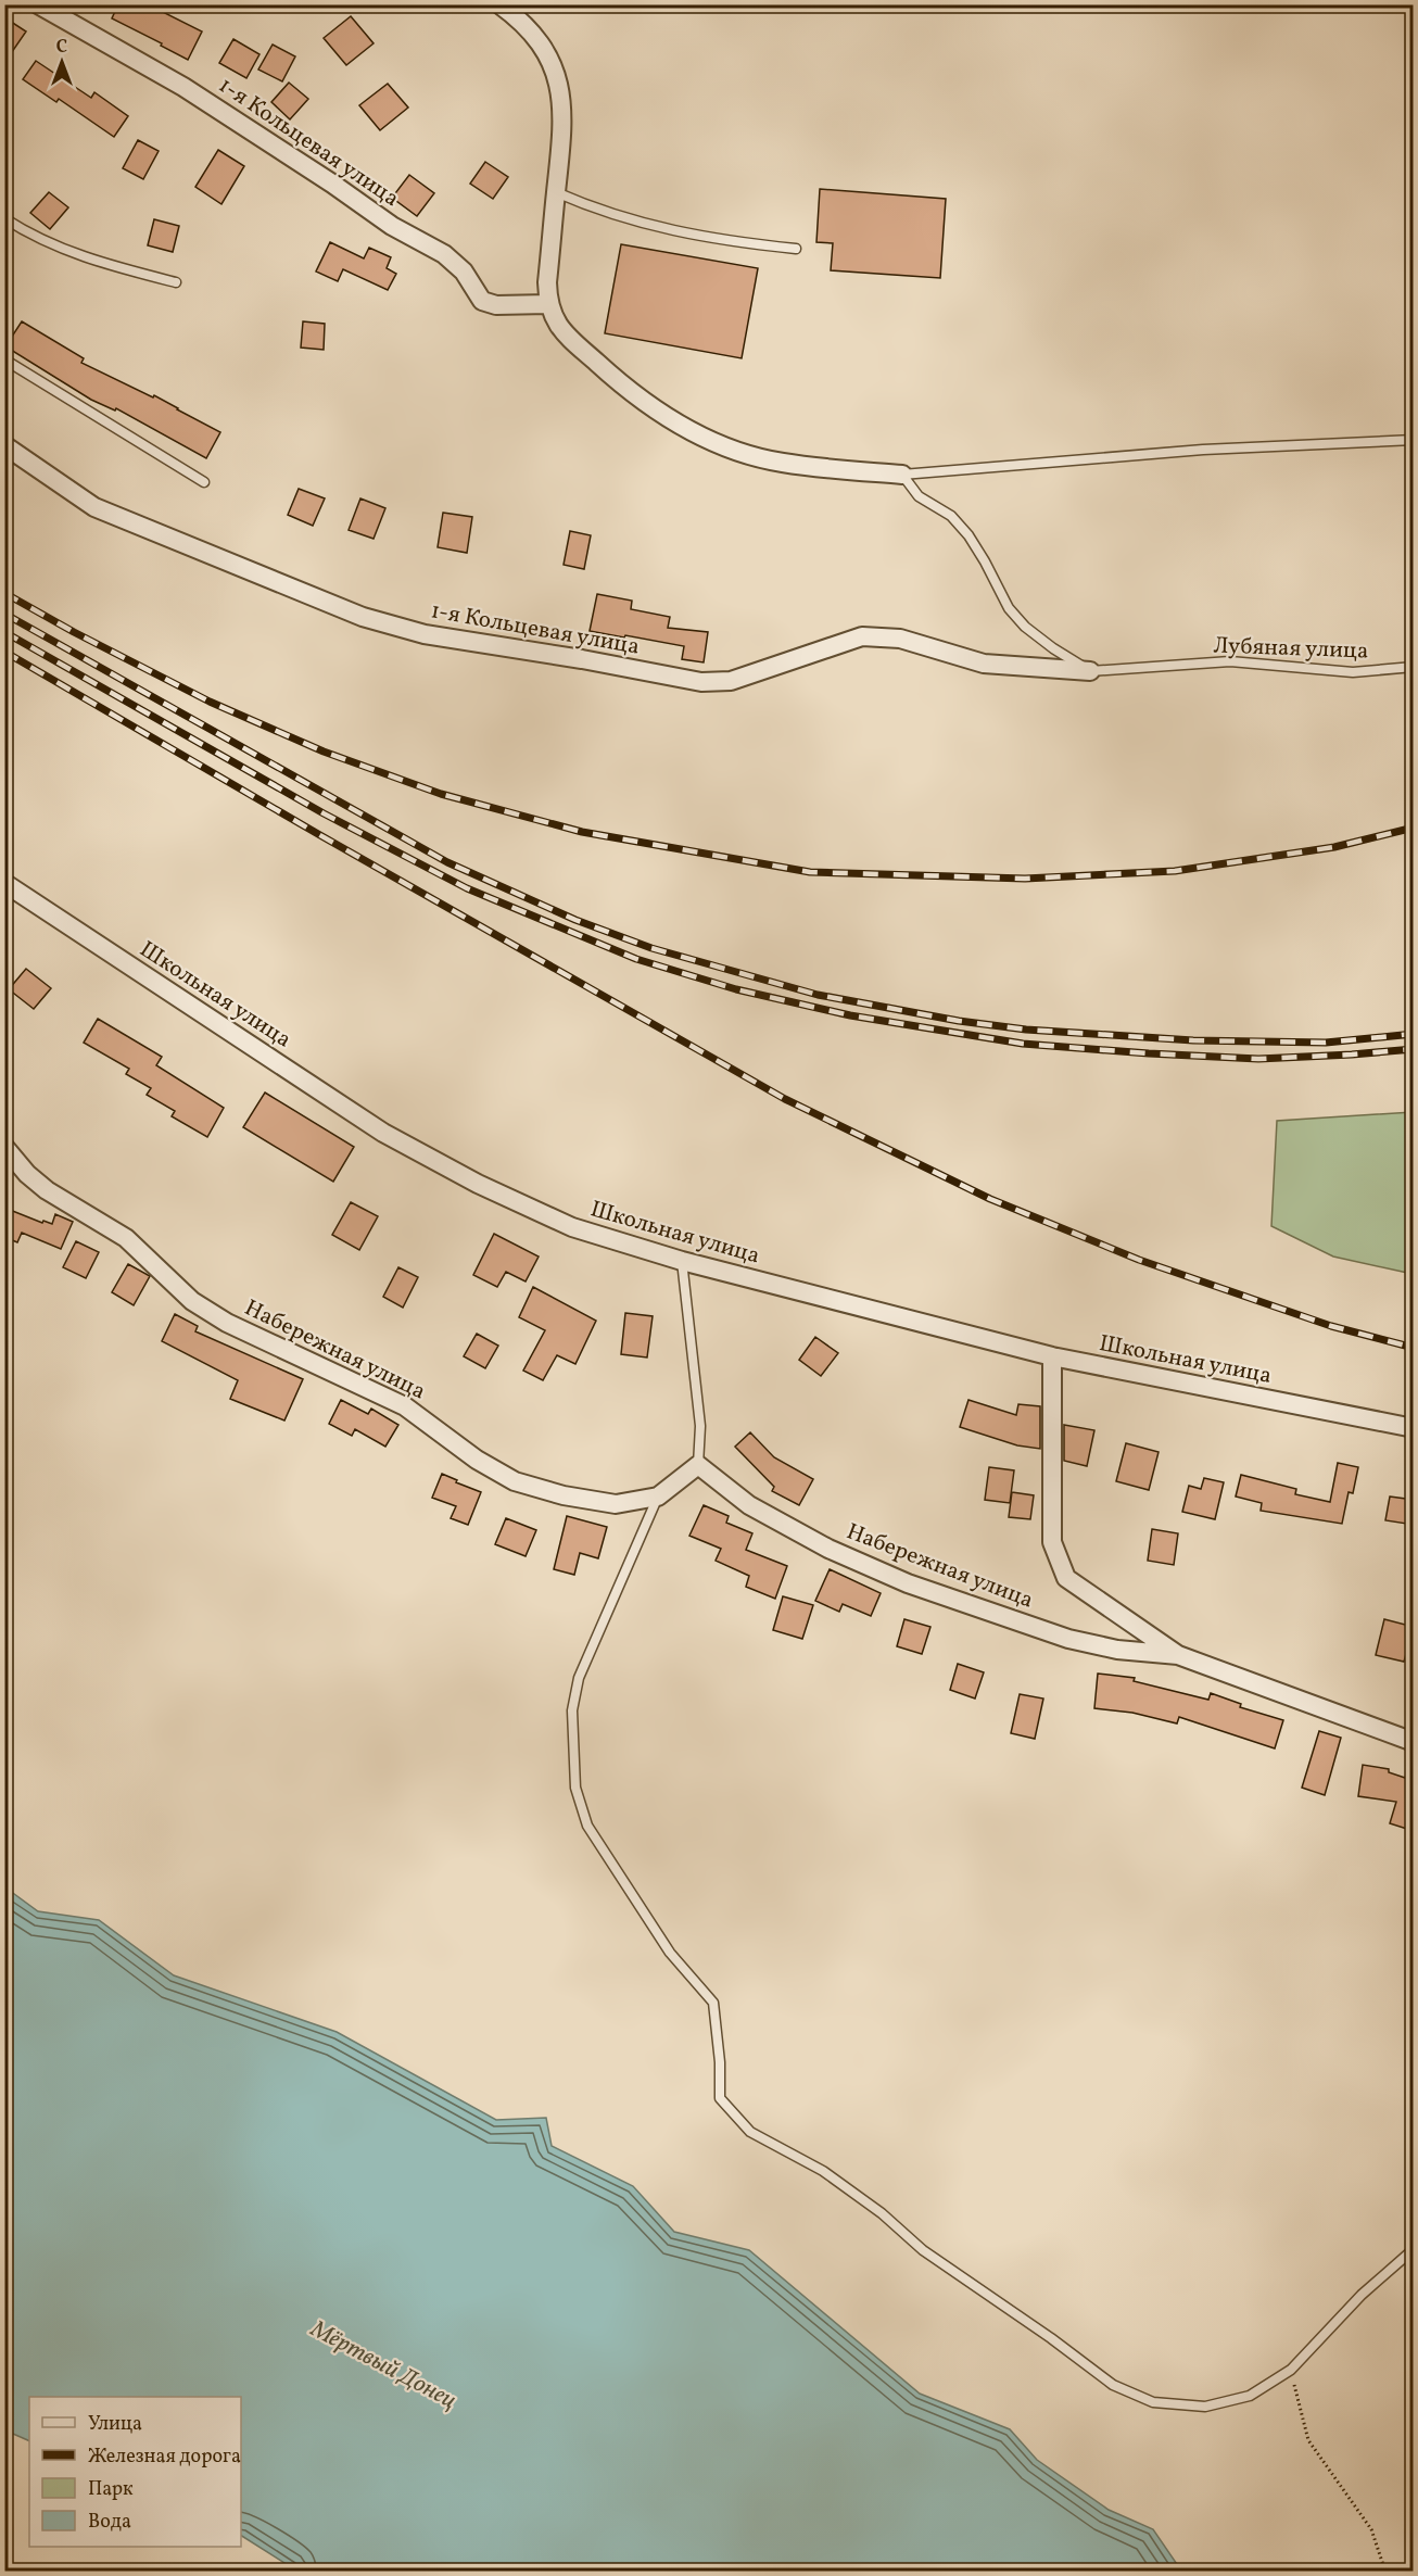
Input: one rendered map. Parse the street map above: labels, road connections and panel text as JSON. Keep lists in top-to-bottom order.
{
  "streets": {
    "street": ["1-я Кольцевая улица", "Школьная улица", "Набережная улица"],
    "lane": ["Лубяная улица"]
  },
  "crossings": [
    ["1-я Кольцевая улица", "Лубяная улица"],
    ["Школьная улица", "Набережная улица"]
  ],
  "water": ["Мёртвый Донец"],
  "legend": [
    "Улица",
    "Железная дорога",
    "Парк",
    "Вода"
  ],
  "north": "top"
}
